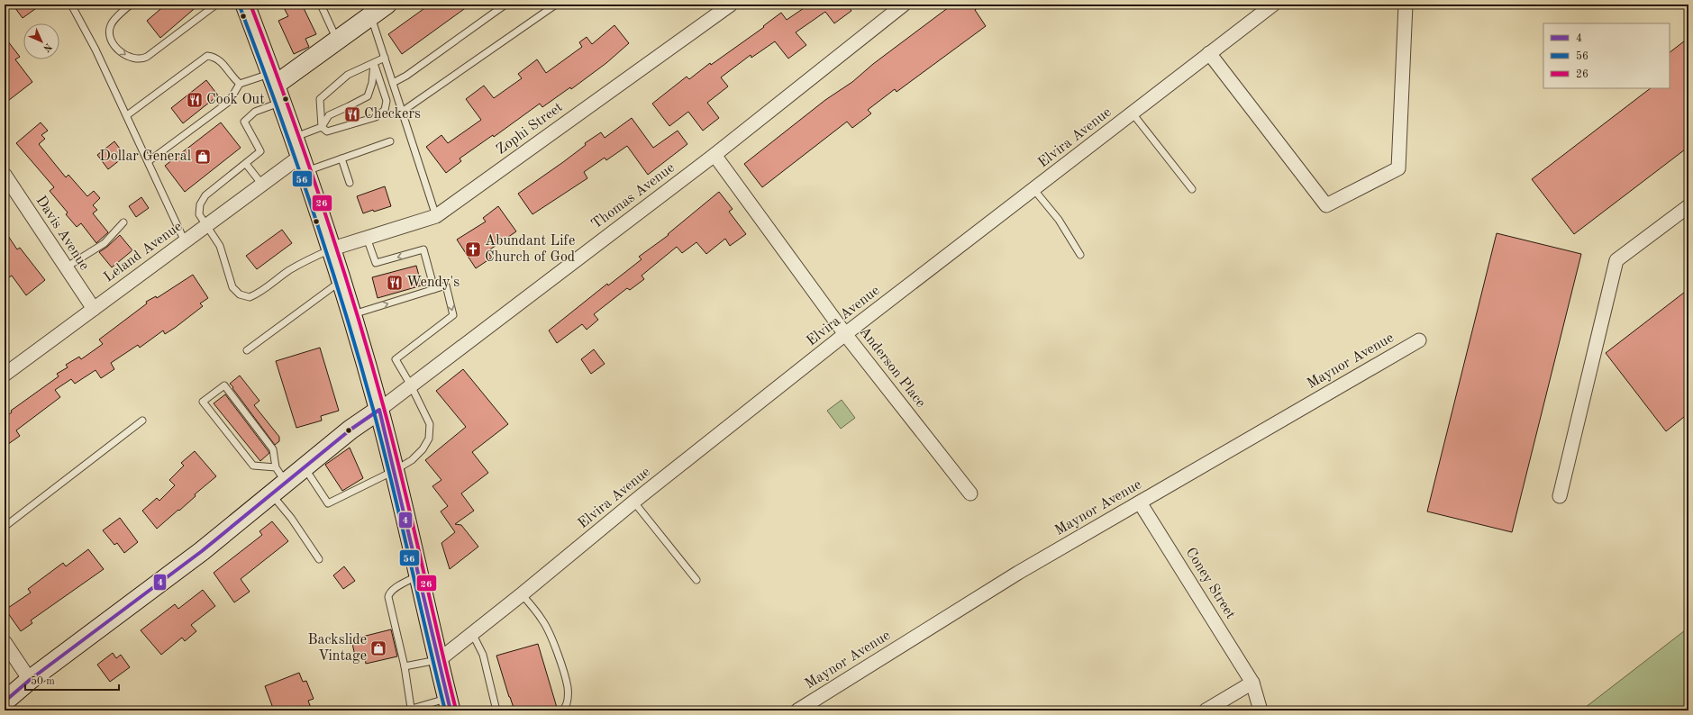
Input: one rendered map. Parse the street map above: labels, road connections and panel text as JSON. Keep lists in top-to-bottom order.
{
  "streets": {
    "street": [
      "Zophi Street",
      "Elvira Avenue",
      "Thomas Avenue",
      "Davis Avenue",
      "Leland Avenue",
      "Maynor Avenue",
      "Anderson Place",
      "Coney Street"
    ]
  },
  "crossings": [
    ["Elvira Avenue", "Anderson Place"],
    ["Thomas Avenue", "Anderson Place"],
    ["Davis Avenue", "Leland Avenue"],
    ["Maynor Avenue", "Coney Street"]
  ],
  "places": {
    "restaurant": ["Cook Out", "Checkers", "Wendy's"],
    "shop": ["Dollar General", "Backslide Vintage"],
    "church": ["Abundant Life Church of God"]
  },
  "lines": ["transit line 26", "transit line 56", "transit line 4"],
  "legend": ["4", "56", "26"],
  "scale_bar": "50 m",
  "north": "bottom right"
}
